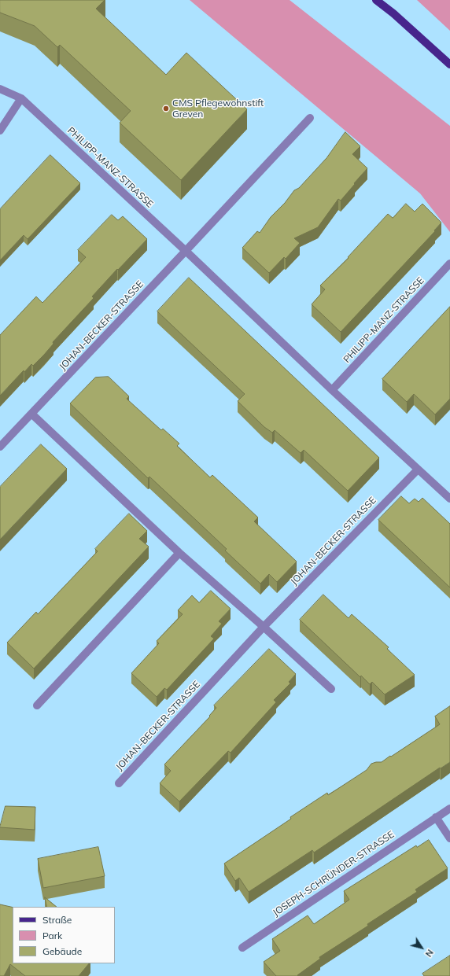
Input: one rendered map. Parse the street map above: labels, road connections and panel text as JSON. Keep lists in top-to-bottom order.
{
  "streets": {
    "street": ["PHILIPP-MANZ-STRASSE", "JOHAN-BECKER-STRASSE", "JOSEPH-SCHRÜNDER-STRASSE"]
  },
  "crossings": [
    ["PHILIPP-MANZ-STRASSE", "JOHAN-BECKER-STRASSE"]
  ],
  "places": ["CMS Pflegewohnstift Greven"],
  "legend": ["Straße", "Park", "Gebäude"],
  "north": "bottom right"
}
